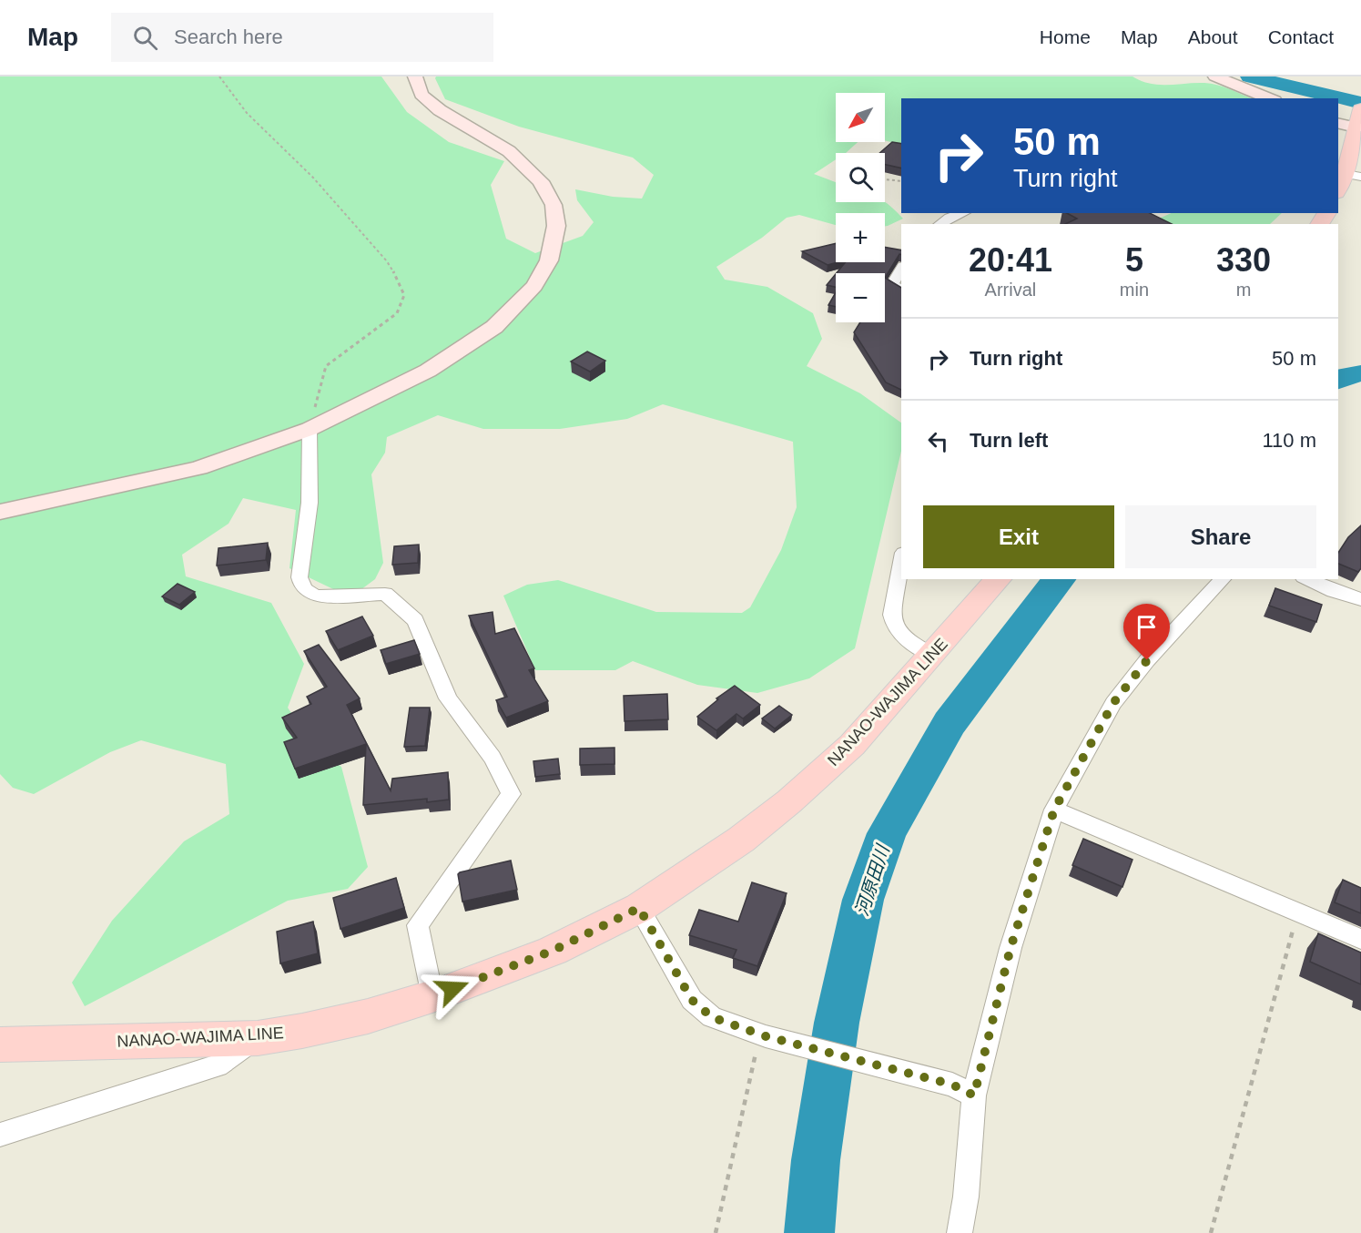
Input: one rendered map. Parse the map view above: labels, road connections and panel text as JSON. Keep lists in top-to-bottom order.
{
  "streets": {
    "main road": ["NANAO-WAJIMA LINE"]
  },
  "water": ["河原田川"],
  "north": "bottom left",
  "page": {
    "header": "Map",
    "search": "Search here",
    "nav": [
      "Home",
      "Map",
      "About",
      "Contact"
    ],
    "map_buttons": ["+", "−"],
    "turn": ["50 m", "Turn right"],
    "eta": [
      "20:41",
      "Arrival",
      "5",
      "min",
      "330",
      "m"
    ],
    "list": [
      {
        "name": "Turn right",
        "value": "50 m"
      },
      {
        "name": "Turn left",
        "value": "110 m"
      }
    ],
    "buttons": ["Exit", "Share"]
  }
}
